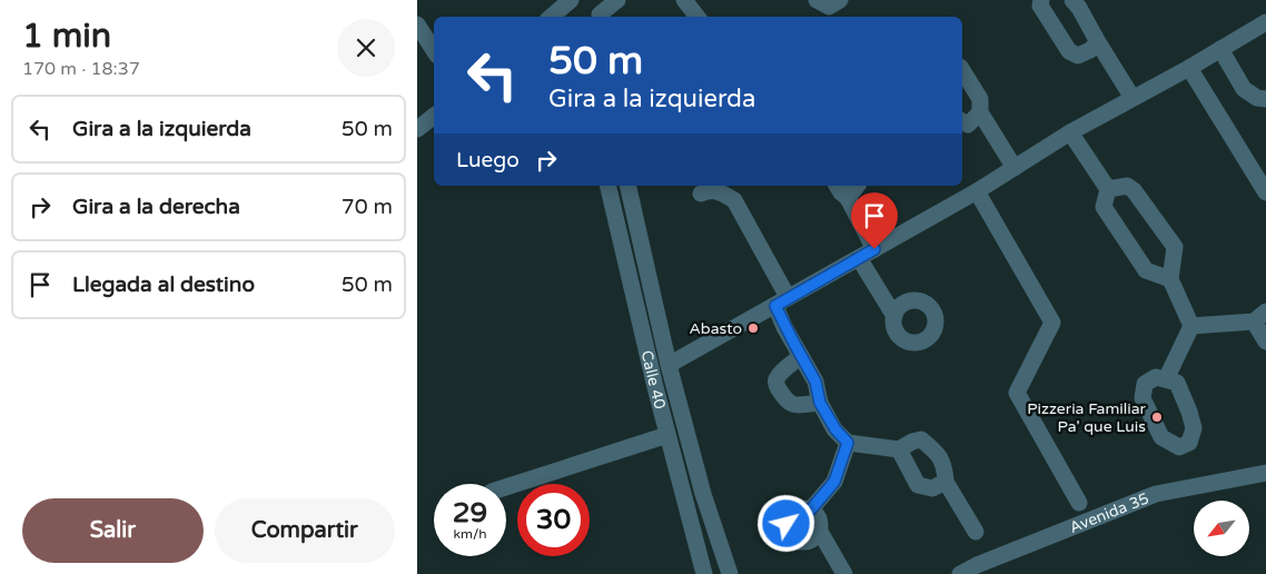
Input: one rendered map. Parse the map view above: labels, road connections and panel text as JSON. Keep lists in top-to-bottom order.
{
  "streets": {
    "street": ["Calle 40", "Avenida 35"]
  },
  "places": ["Abasto", "Pizzeria Familiar Pa' que Luis"],
  "north": "bottom left",
  "page": {
    "heading": ["1 min", "170 m · 18:37"],
    "turn": ["50 m", "Gira a la izquierda"],
    "list": [
      {
        "name": "Gira a la izquierda",
        "value": "50 m"
      },
      {
        "name": "Gira a la derecha",
        "value": "70 m"
      },
      {
        "name": "Llegada al destino",
        "value": "50 m"
      }
    ],
    "then": "Luego",
    "speed": "29 km/h",
    "limit": "30",
    "buttons": ["Salir", "Compartir"]
  }
}
